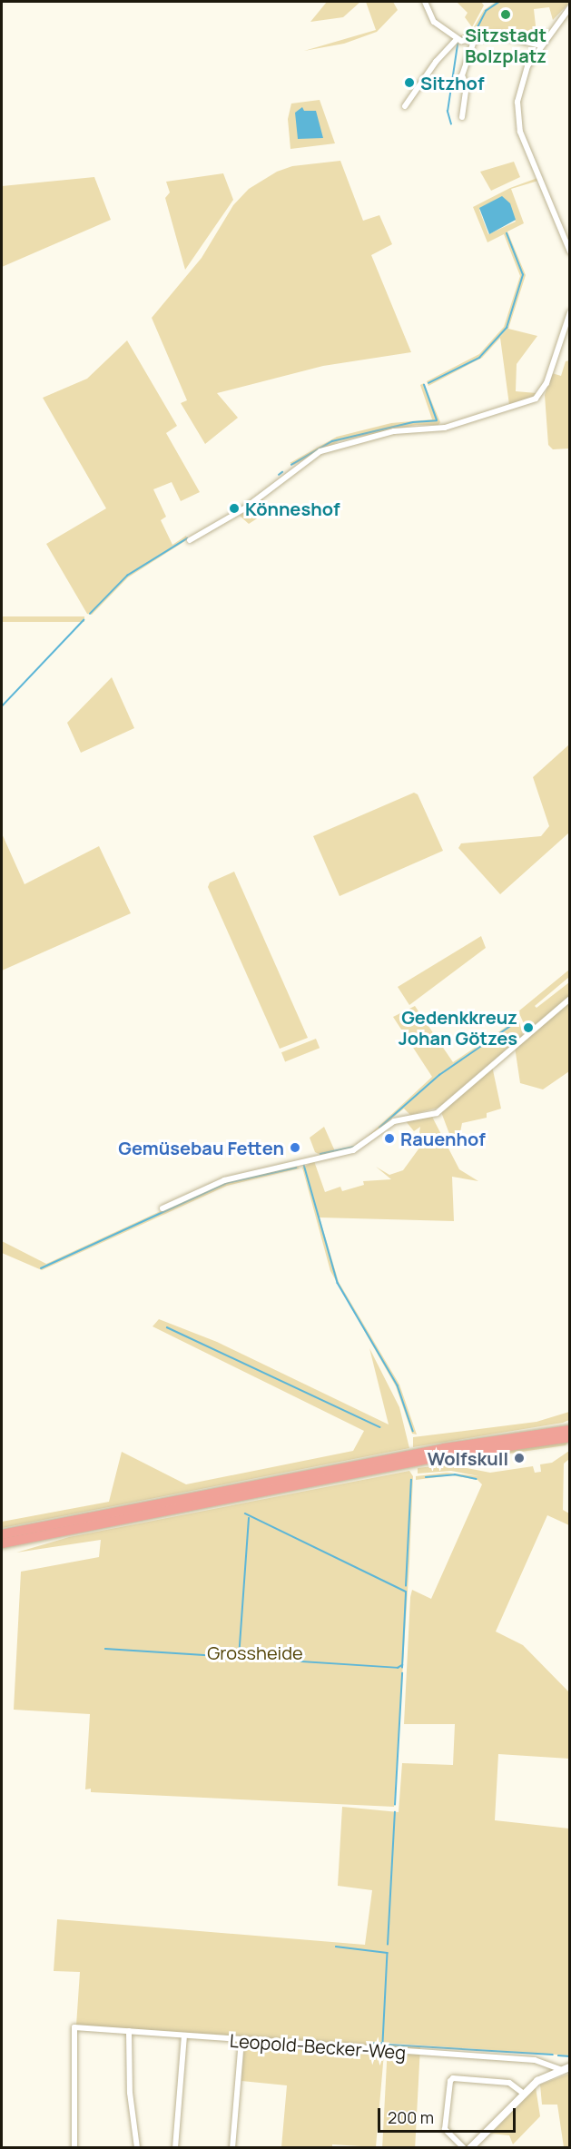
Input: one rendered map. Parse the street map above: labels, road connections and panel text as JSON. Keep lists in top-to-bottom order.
{
  "streets": {
    "street": ["Leopold-Becker-Weg"]
  },
  "parks": ["Grossheide"],
  "places": [
    "Sitzstadt Bolzplatz",
    "Sitzhof",
    "Könneshof",
    "Gedenkkreuz Johan Götzes",
    "Rauenhof",
    "Gemüsebau Fetten",
    "Wolfskull"
  ],
  "scale_bar": "200 m"
}
